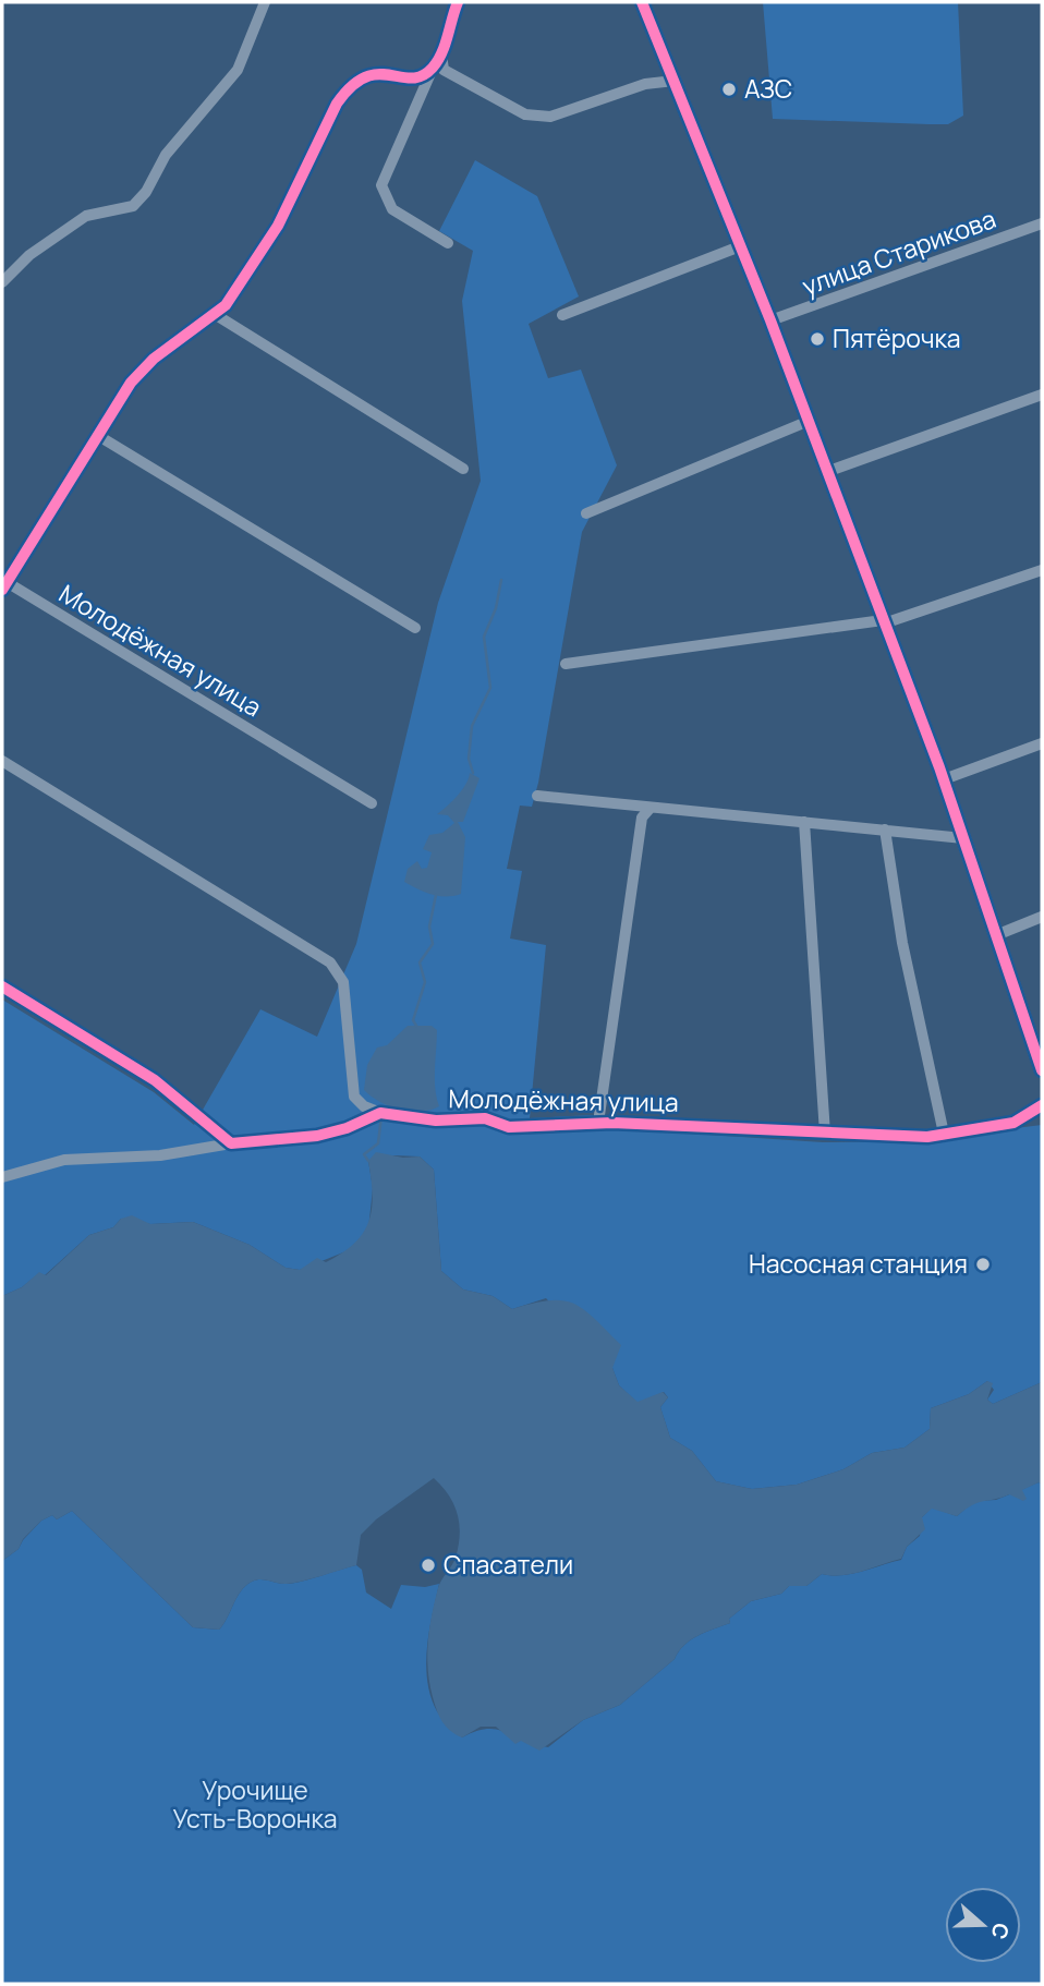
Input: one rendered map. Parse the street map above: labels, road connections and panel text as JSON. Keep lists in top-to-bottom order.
{
  "streets": {
    "street": ["улица Старикова", "Молодёжная улица"]
  },
  "parks": ["Урочище Усть-Воронка"],
  "places": [
    "АЗС",
    "Пятёрочка",
    "Насосная станция",
    "Спасатели"
  ],
  "north": "right"
}
